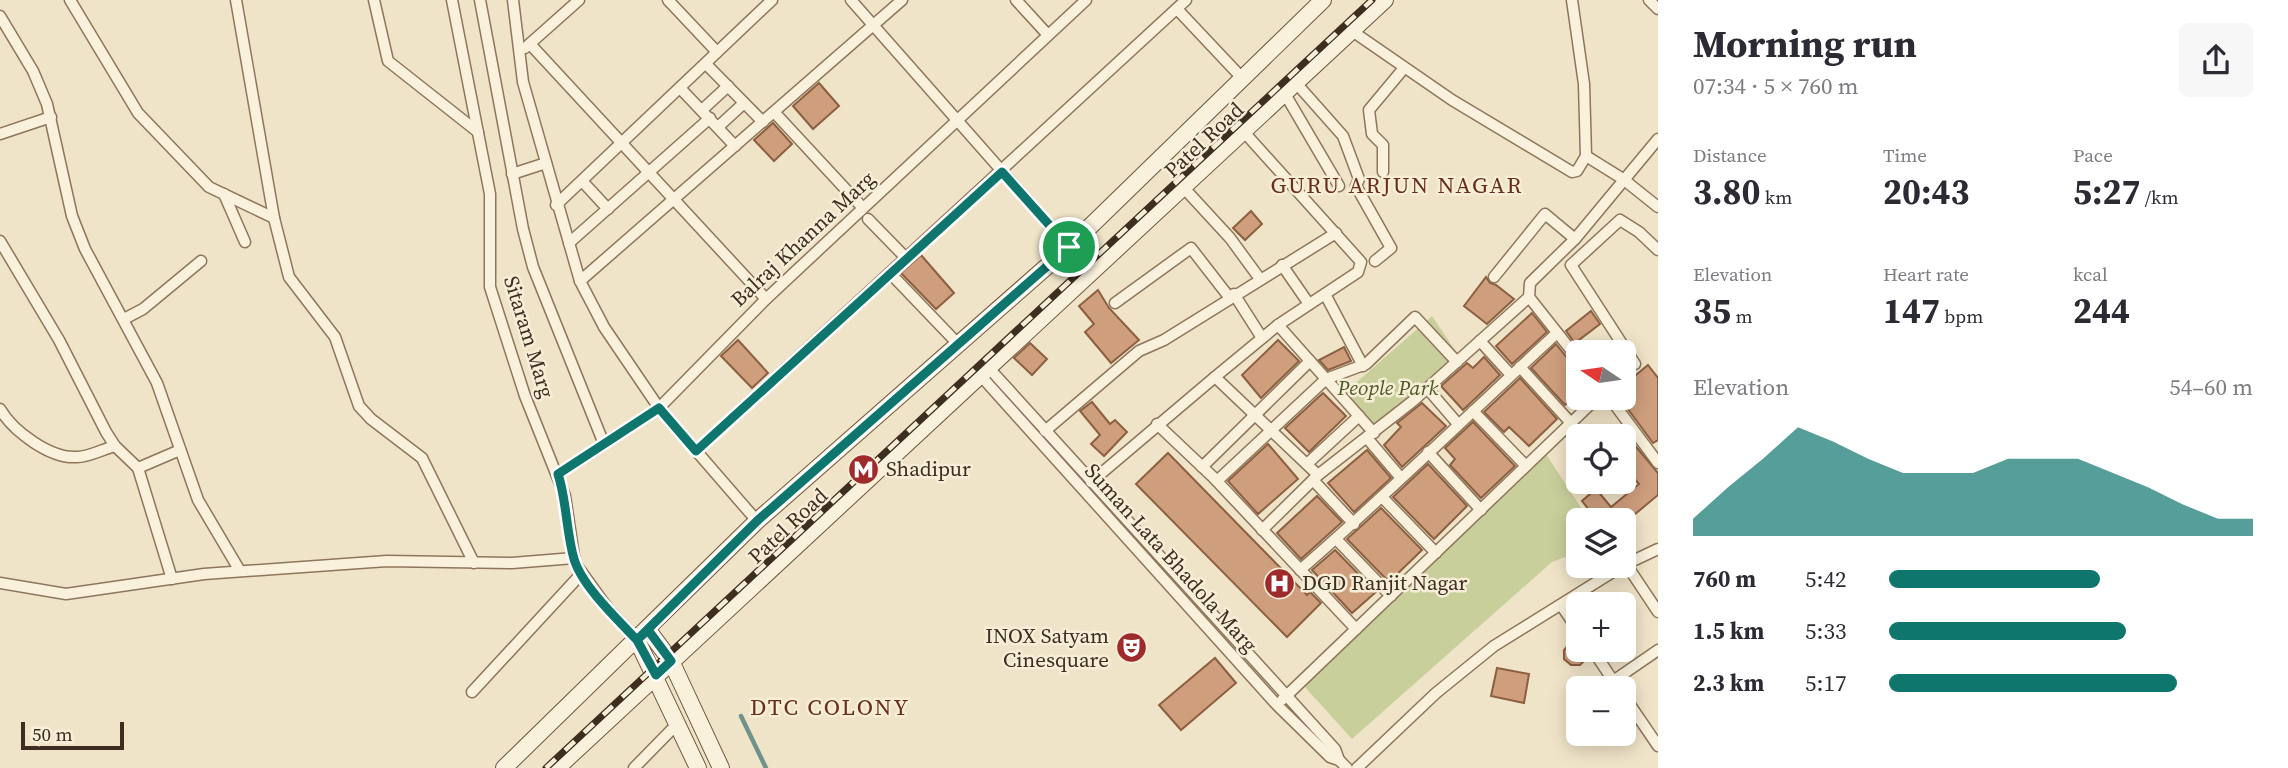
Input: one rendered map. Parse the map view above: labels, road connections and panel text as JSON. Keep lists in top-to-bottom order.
{
  "streets": {
    "main road": ["Patel Road"],
    "street": ["Balraj Khanna Marg", "Sitaram Marg", "Suman Lata Bhadola Marg"]
  },
  "crossings": [
    ["Patel Road", "Sitaram Marg"],
    ["Patel Road", "Suman Lata Bhadola Marg"],
    ["Balraj Khanna Marg", "Sitaram Marg"]
  ],
  "districts": ["GURU ARJUN NAGAR", "DTC COLONY"],
  "parks": ["People Park"],
  "places": {
    "metro station": ["Shadipur"],
    "hospital": ["DGD Ranjit Nagar"],
    "theatre": ["INOX Satyam Cinesquare"]
  },
  "scale_bar": "50 m",
  "north": "left",
  "page": {
    "heading": ["Morning run", "07:34 · 5 × 760 m"],
    "stats": [
      ["Distance", "3.80 km"],
      ["Time", "20:43"],
      ["Pace", "5:27 /km"],
      ["Elevation", "35 m"],
      ["Heart rate", "147 bpm"],
      ["kcal", "244"]
    ],
    "map_buttons": ["+", "−"],
    "chart": ["Elevation", "54–60 m"],
    "list": [
      {
        "name": "760 m",
        "note": "5:42"
      },
      {
        "name": "1.5 km",
        "note": "5:33"
      },
      {
        "name": "2.3 km",
        "note": "5:17"
      }
    ],
    "scale": "50 m"
  }
}
